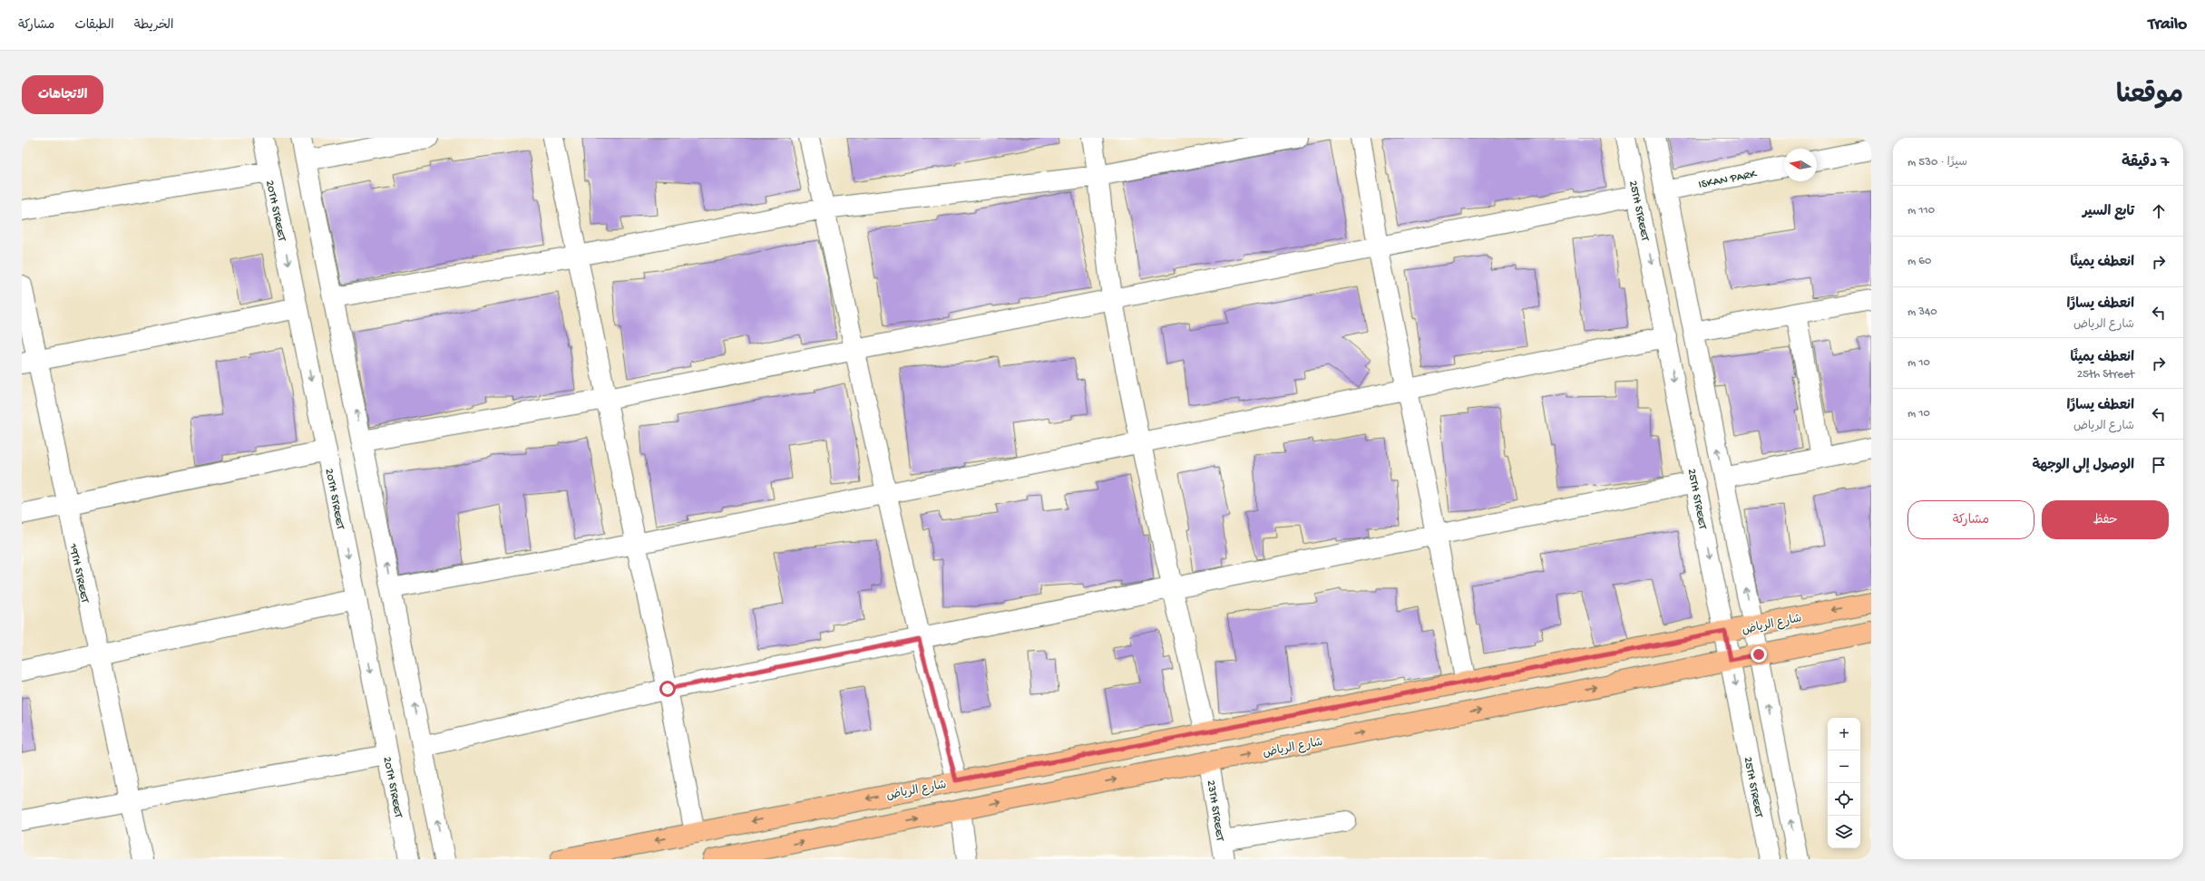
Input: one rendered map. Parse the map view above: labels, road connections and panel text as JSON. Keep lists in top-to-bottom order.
{
  "streets": {
    "main road": ["شارع الرياض"],
    "street": [
      "ISKAN PARK",
      "20TH STREET",
      "25TH STREET",
      "19TH STREET",
      "23TH STREET"
    ]
  },
  "crossings": [
    ["25TH STREET", "شارع الرياض"],
    ["شارع الرياض", "23TH STREET"]
  ],
  "north": "left",
  "page": {
    "header": "Trailo",
    "nav": ["الخريطة", "الطبقات", "مشاركة"],
    "title": "موقعنا",
    "buttons": [
      "الاتجاهات",
      ["حفظ", "مشاركة"]
    ],
    "heading": ["7 دقيقة", "سيرًا · 530 m"],
    "list": [
      ["تابع السير", "110 m"],
      ["انعطف يمينًا", "60 m"],
      ["انعطف يسارًا", "شارع الرياض", "340 m"],
      ["انعطف يمينًا", "25th Street", "10 m"],
      ["انعطف يسارًا", "شارع الرياض", "10 m"],
      "الوصول إلى الوجهة"
    ],
    "map_buttons": ["+", "−"]
  }
}
